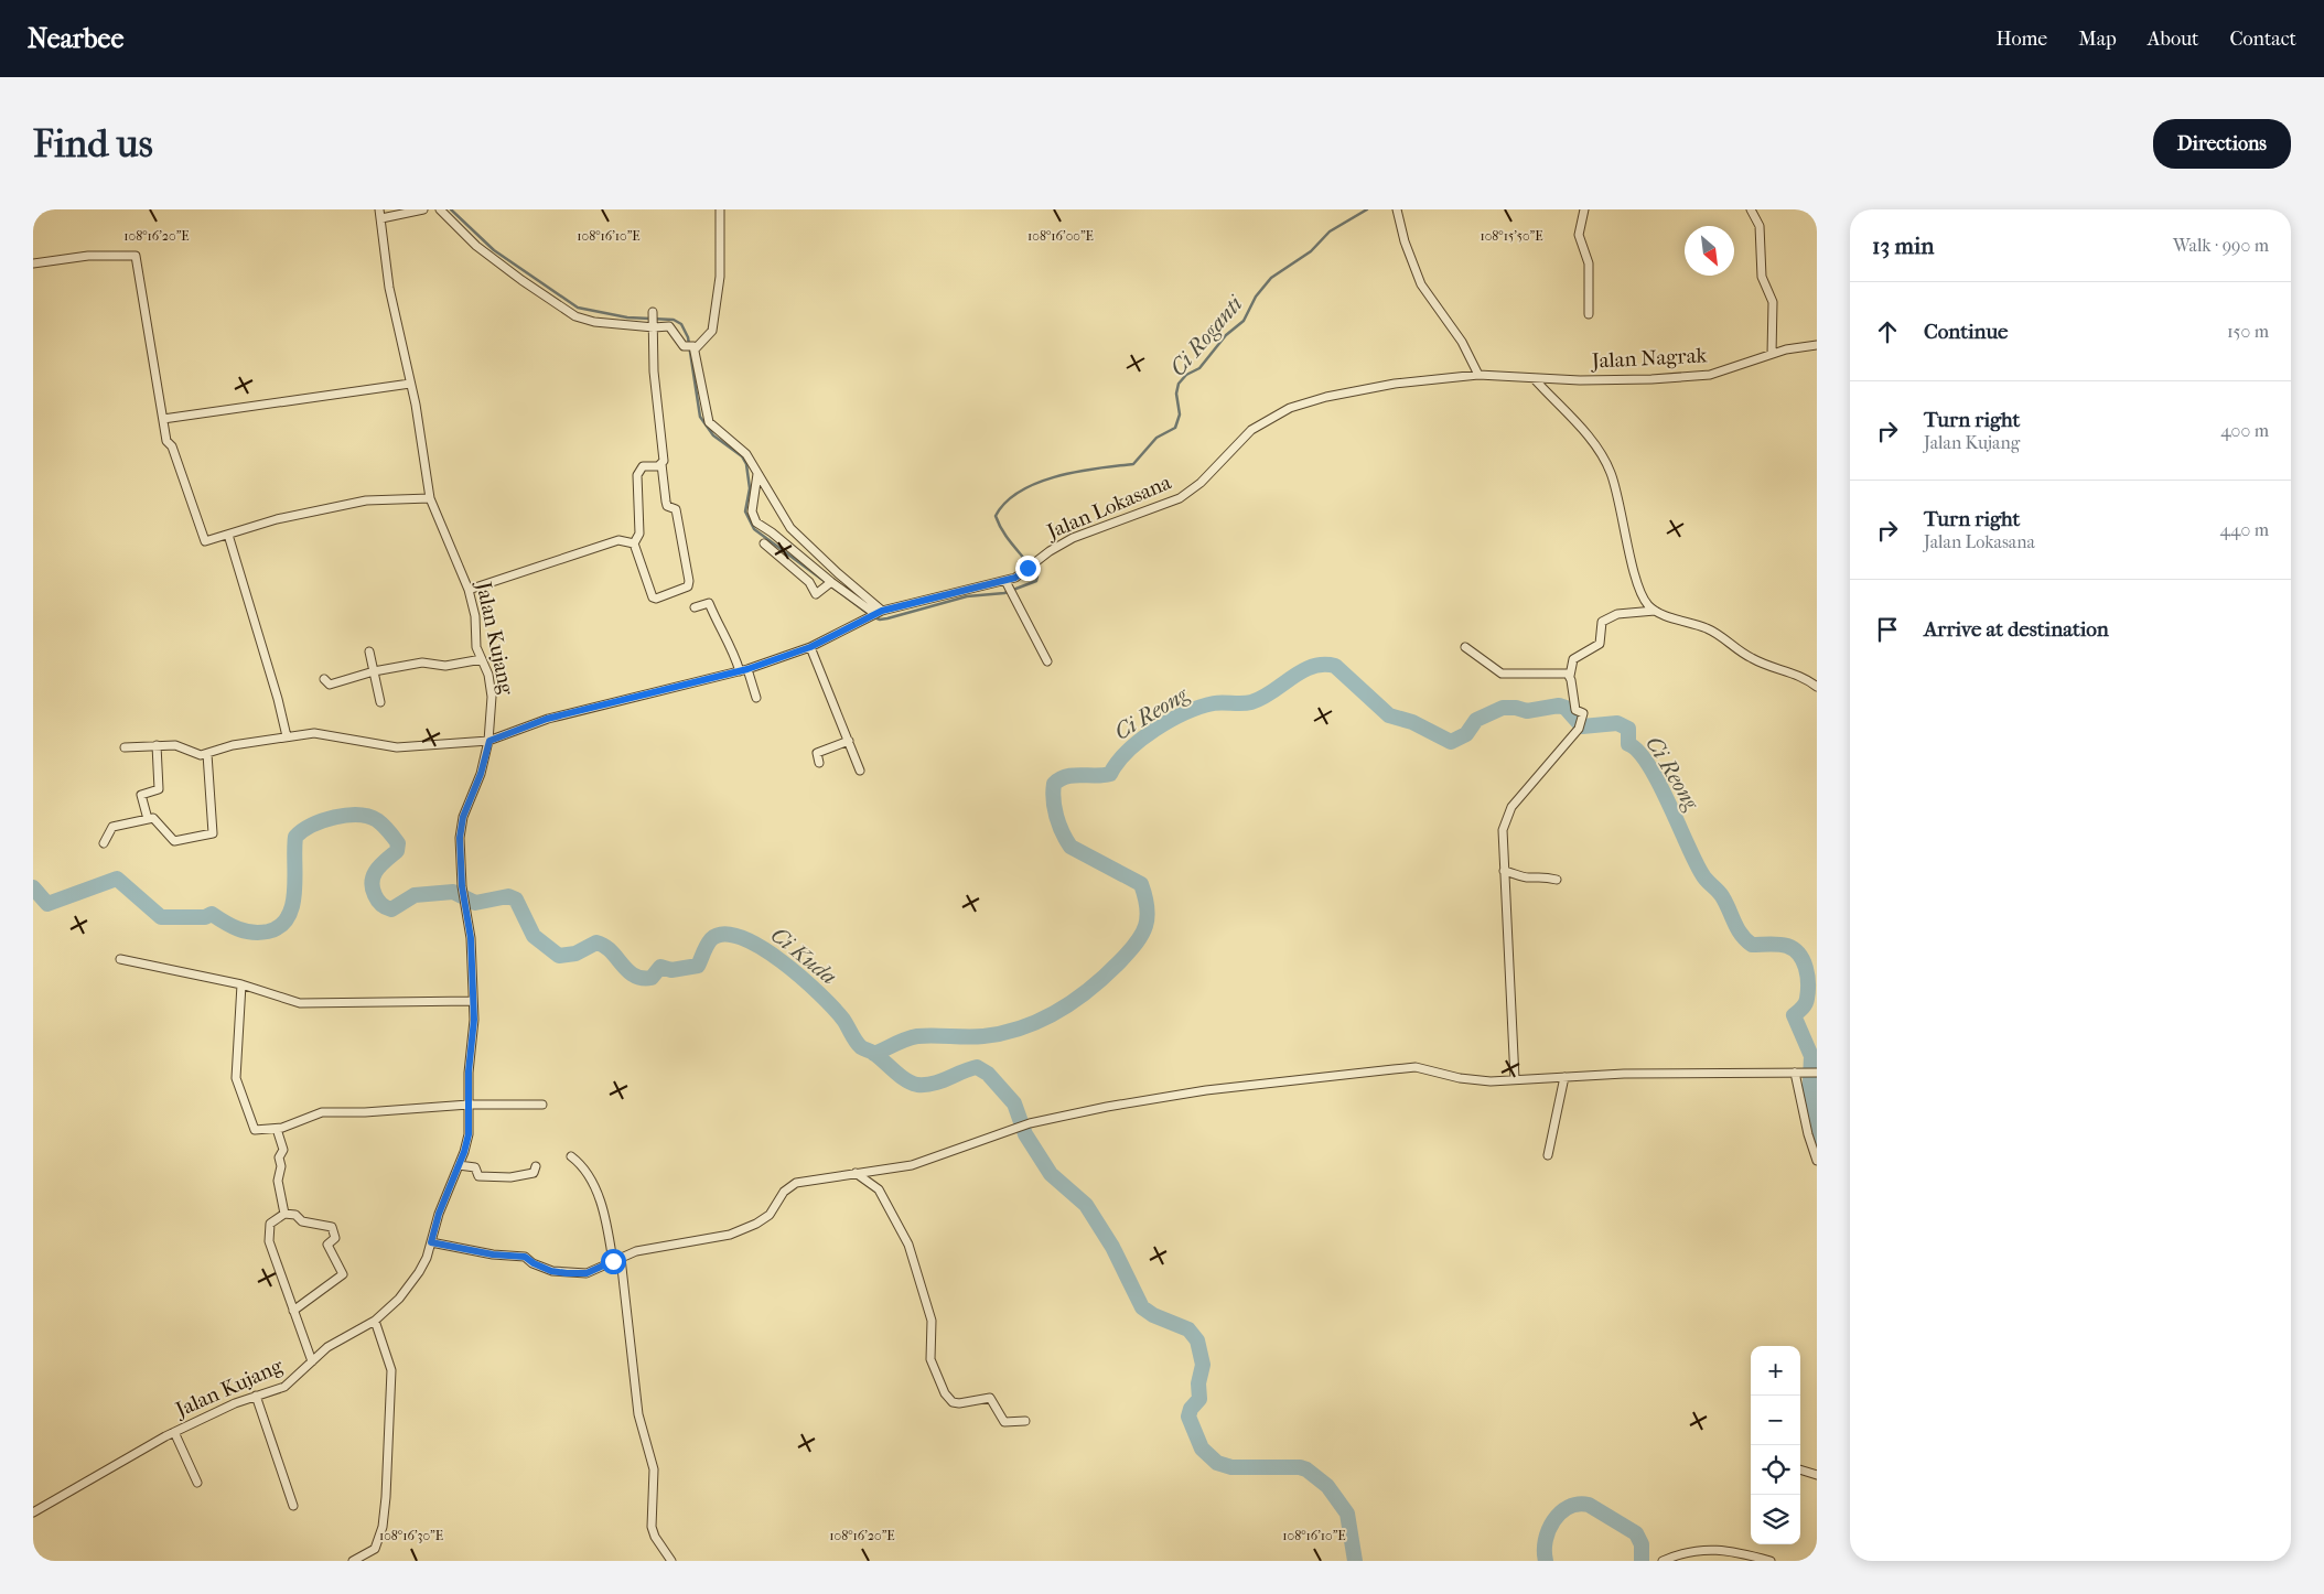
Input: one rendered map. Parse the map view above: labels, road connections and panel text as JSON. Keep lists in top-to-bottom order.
{
  "streets": {
    "street": ["Jalan Nagrak", "Jalan Lokasana", "Jalan Kujang"]
  },
  "crossings": [
    ["Jalan Nagrak", "Jalan Lokasana"],
    ["Jalan Lokasana", "Jalan Kujang"]
  ],
  "water": ["Ci Roganti", "Ci Reong", "Ci Kuda"],
  "north": "bottom right",
  "page": {
    "header": "Nearbee",
    "nav": [
      "Home",
      "Map",
      "About",
      "Contact"
    ],
    "buttons": "Directions",
    "title": "Find us",
    "heading": ["13 min", "Walk · 990 m"],
    "list": [
      ["Continue", "150 m"],
      ["Turn right", "Jalan Kujang", "400 m"],
      ["Turn right", "Jalan Lokasana", "440 m"],
      "Arrive at destination"
    ],
    "map_buttons": ["+", "−"]
  },
  "coordinates": [
    "108°16'00\"E",
    "108°16'20\"E",
    "108°16'10\"E",
    "108°15'50\"E",
    "108°16'30\"E"
  ]
}
